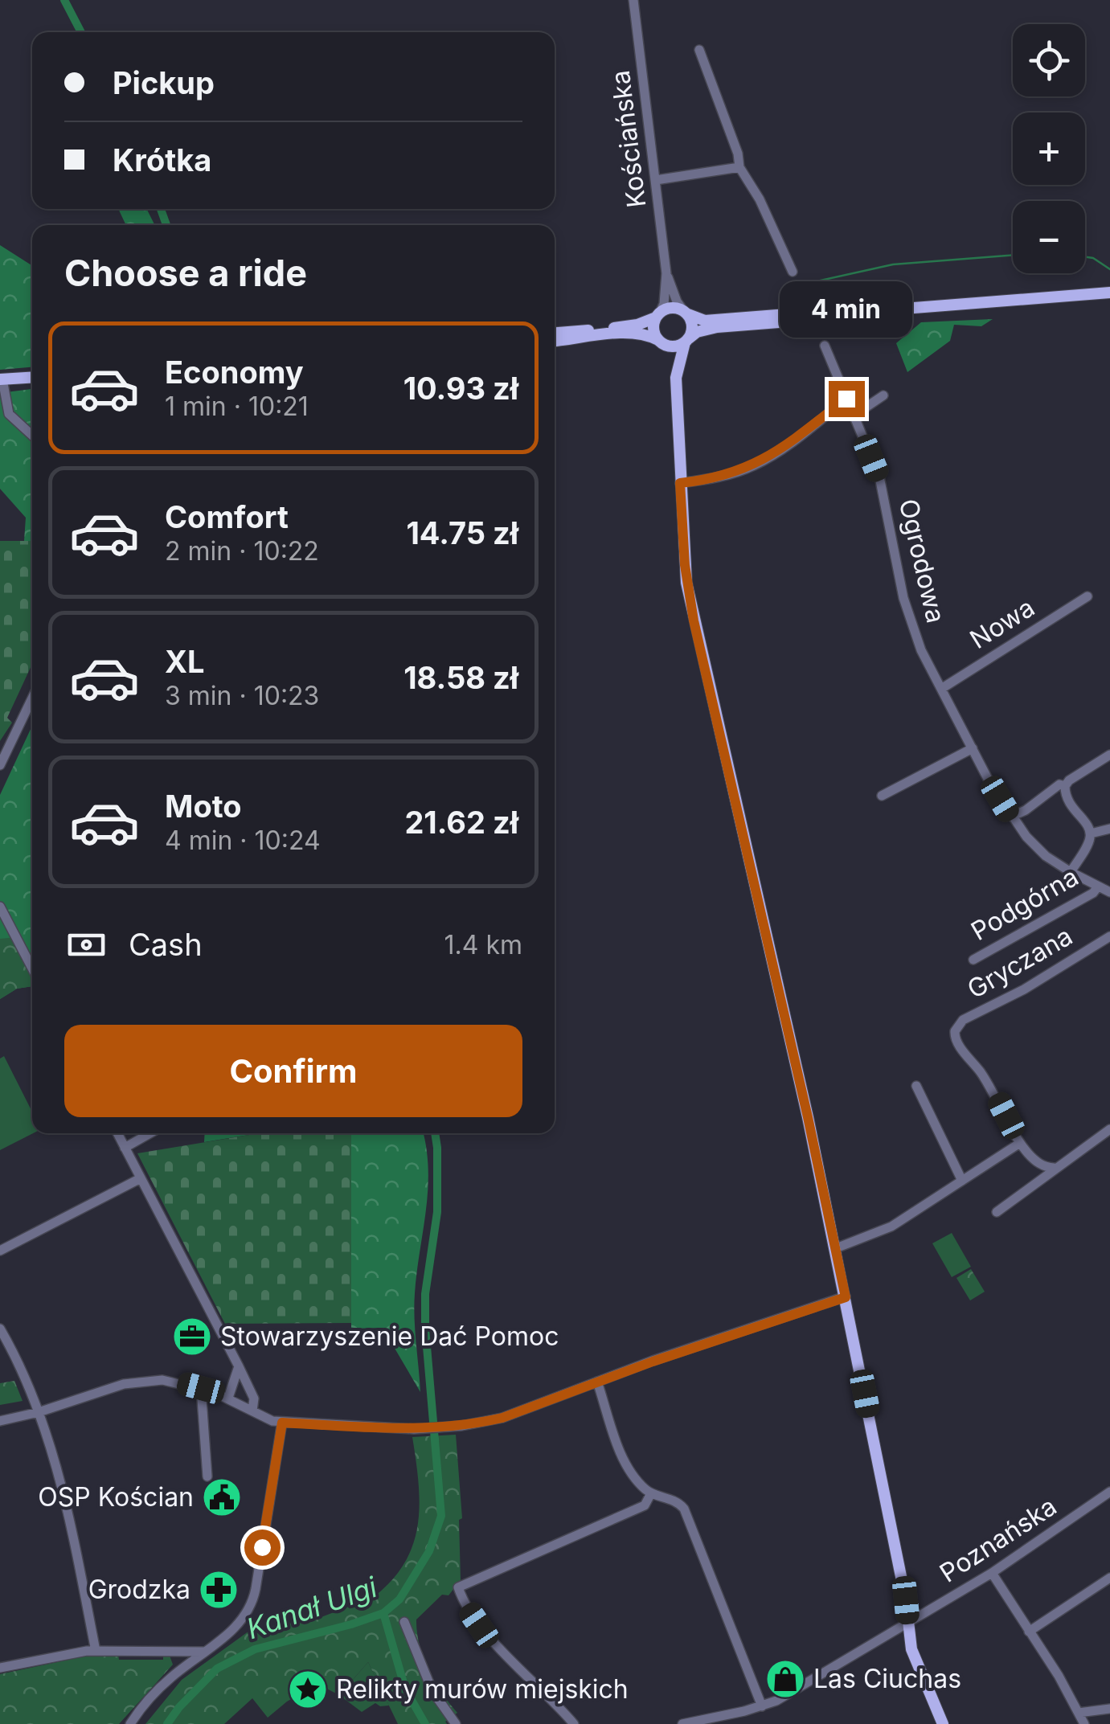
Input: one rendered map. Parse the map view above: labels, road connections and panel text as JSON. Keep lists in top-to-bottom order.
{
  "streets": {
    "street": [
      "Kościańska",
      "Ogrodowa",
      "Nowa",
      "Podgórna",
      "Gryczana",
      "Poznańska"
    ]
  },
  "crossings": [
    ["Ogrodowa", "Nowa"],
    ["Ogrodowa", "Podgórna"]
  ],
  "water": ["Kanał Ulgi"],
  "places": {
    "office": ["Stowarzyszenie Dać Pomoc"],
    "public building": ["OSP Kościan"],
    "pharmacy": ["Grodzka"],
    "shop": ["Las Ciuchas"],
    "place": ["Relikty murów miejskich"]
  },
  "page": {
    "map_buttons": ["+", "−"],
    "banner": ["Pickup", "Krótka"],
    "heading": "Choose a ride",
    "bubble": "4 min",
    "list": [
      {
        "name": "Economy",
        "note": "1 min · 10:21",
        "value": "10.93 zł"
      },
      {
        "name": "Comfort",
        "note": "2 min · 10:22",
        "value": "14.75 zł"
      },
      {
        "name": "XL",
        "note": "3 min · 10:23",
        "value": "18.58 zł"
      },
      {
        "name": "Moto",
        "note": "4 min · 10:24",
        "value": "21.62 zł"
      }
    ],
    "pay": ["Cash", "1.4 km"],
    "buttons": "Confirm"
  }
}
